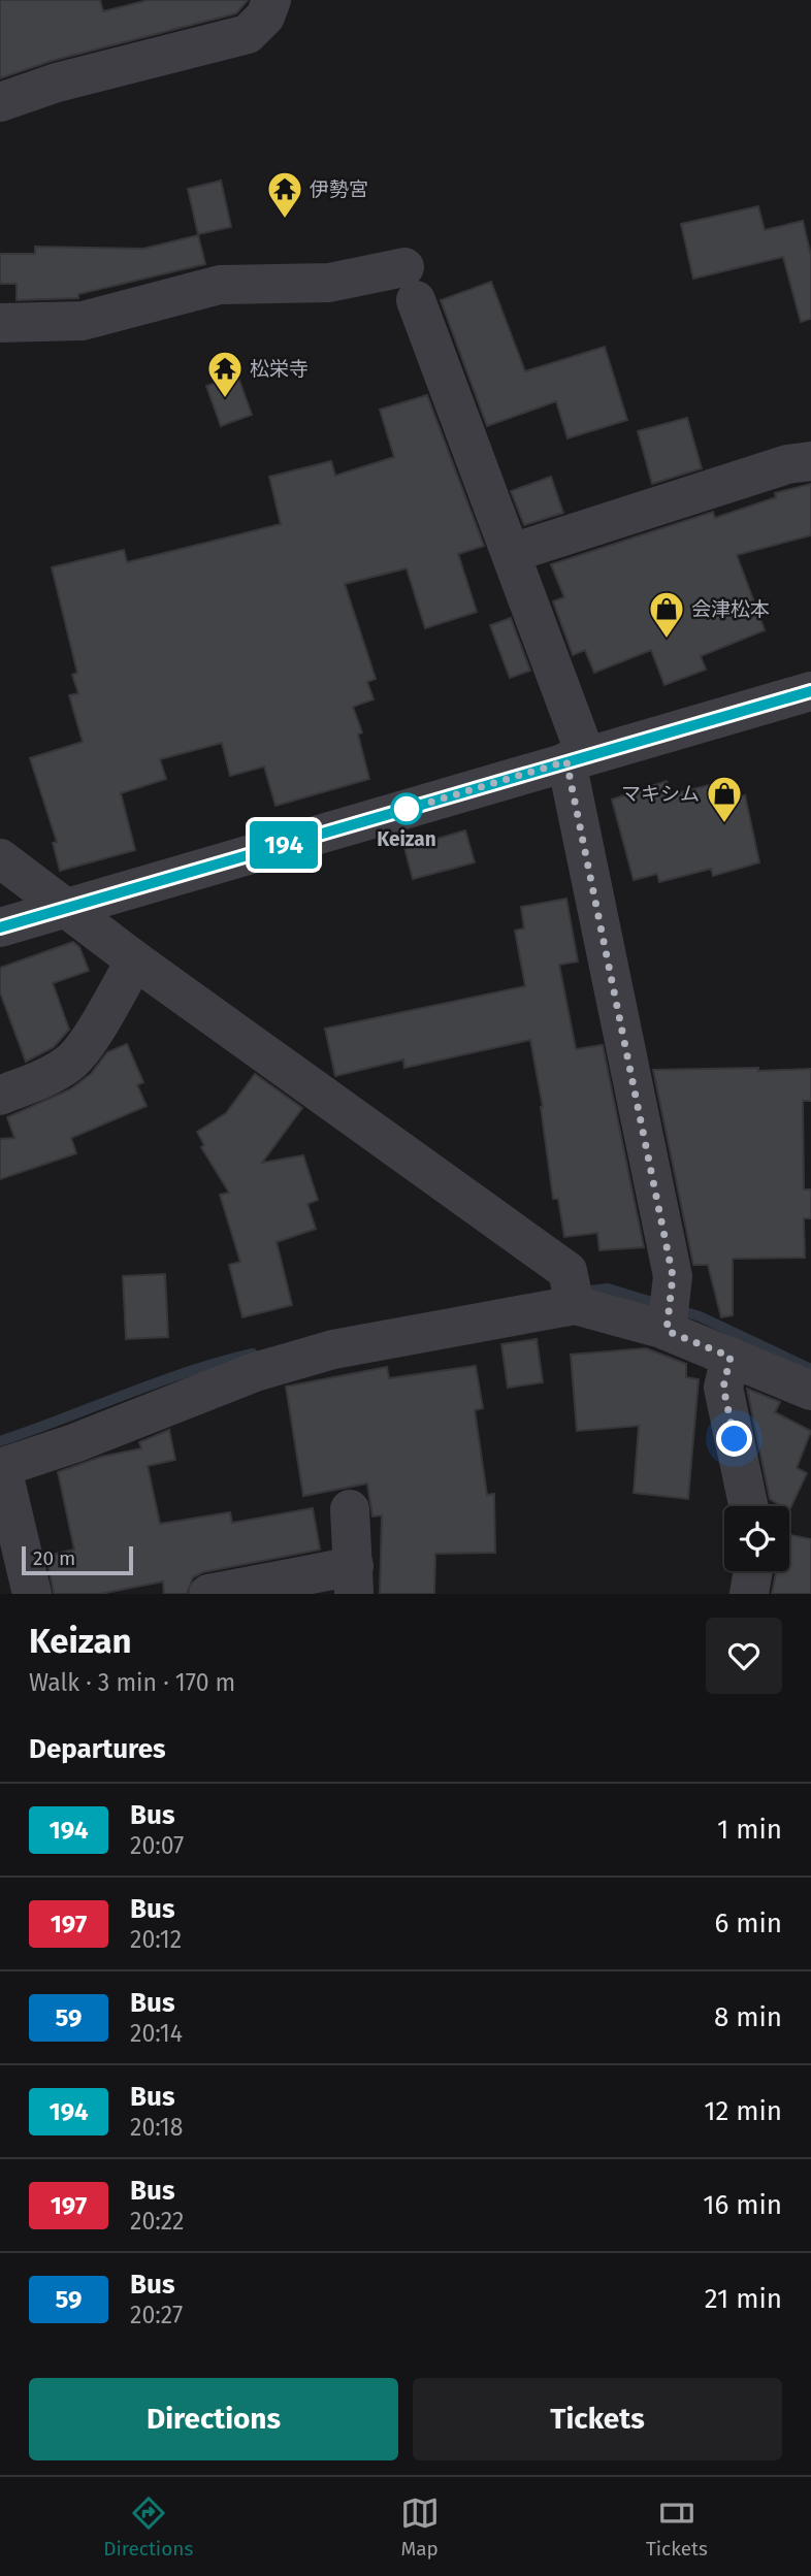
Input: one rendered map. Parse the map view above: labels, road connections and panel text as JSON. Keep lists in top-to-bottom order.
{
  "places": {
    "temple": ["伊勢宮", "松栄寺"],
    "shop": ["会津松本", "マキシム"],
    "other": ["Keizan"]
  },
  "lines": ["bus line 194"],
  "scale_bar": "20 m",
  "page": {
    "on_map": "194",
    "scale": "20 m",
    "heading": [
      ["Keizan", "Walk · 3 min · 170 m"],
      "Departures"
    ],
    "list": [
      {
        "mark": "194",
        "name": "Bus",
        "note": "20:07",
        "value": "1 min"
      },
      {
        "mark": "197",
        "name": "Bus",
        "note": "20:12",
        "value": "6 min"
      },
      {
        "mark": "59",
        "name": "Bus",
        "note": "20:14",
        "value": "8 min"
      },
      {
        "mark": "194",
        "name": "Bus",
        "note": "20:18",
        "value": "12 min"
      },
      {
        "mark": "197",
        "name": "Bus",
        "note": "20:22",
        "value": "16 min"
      },
      {
        "mark": "59",
        "name": "Bus",
        "note": "20:27",
        "value": "21 min"
      }
    ],
    "buttons": ["Directions", "Tickets"],
    "tabs": ["Directions", "Map", "Tickets"]
  }
}
